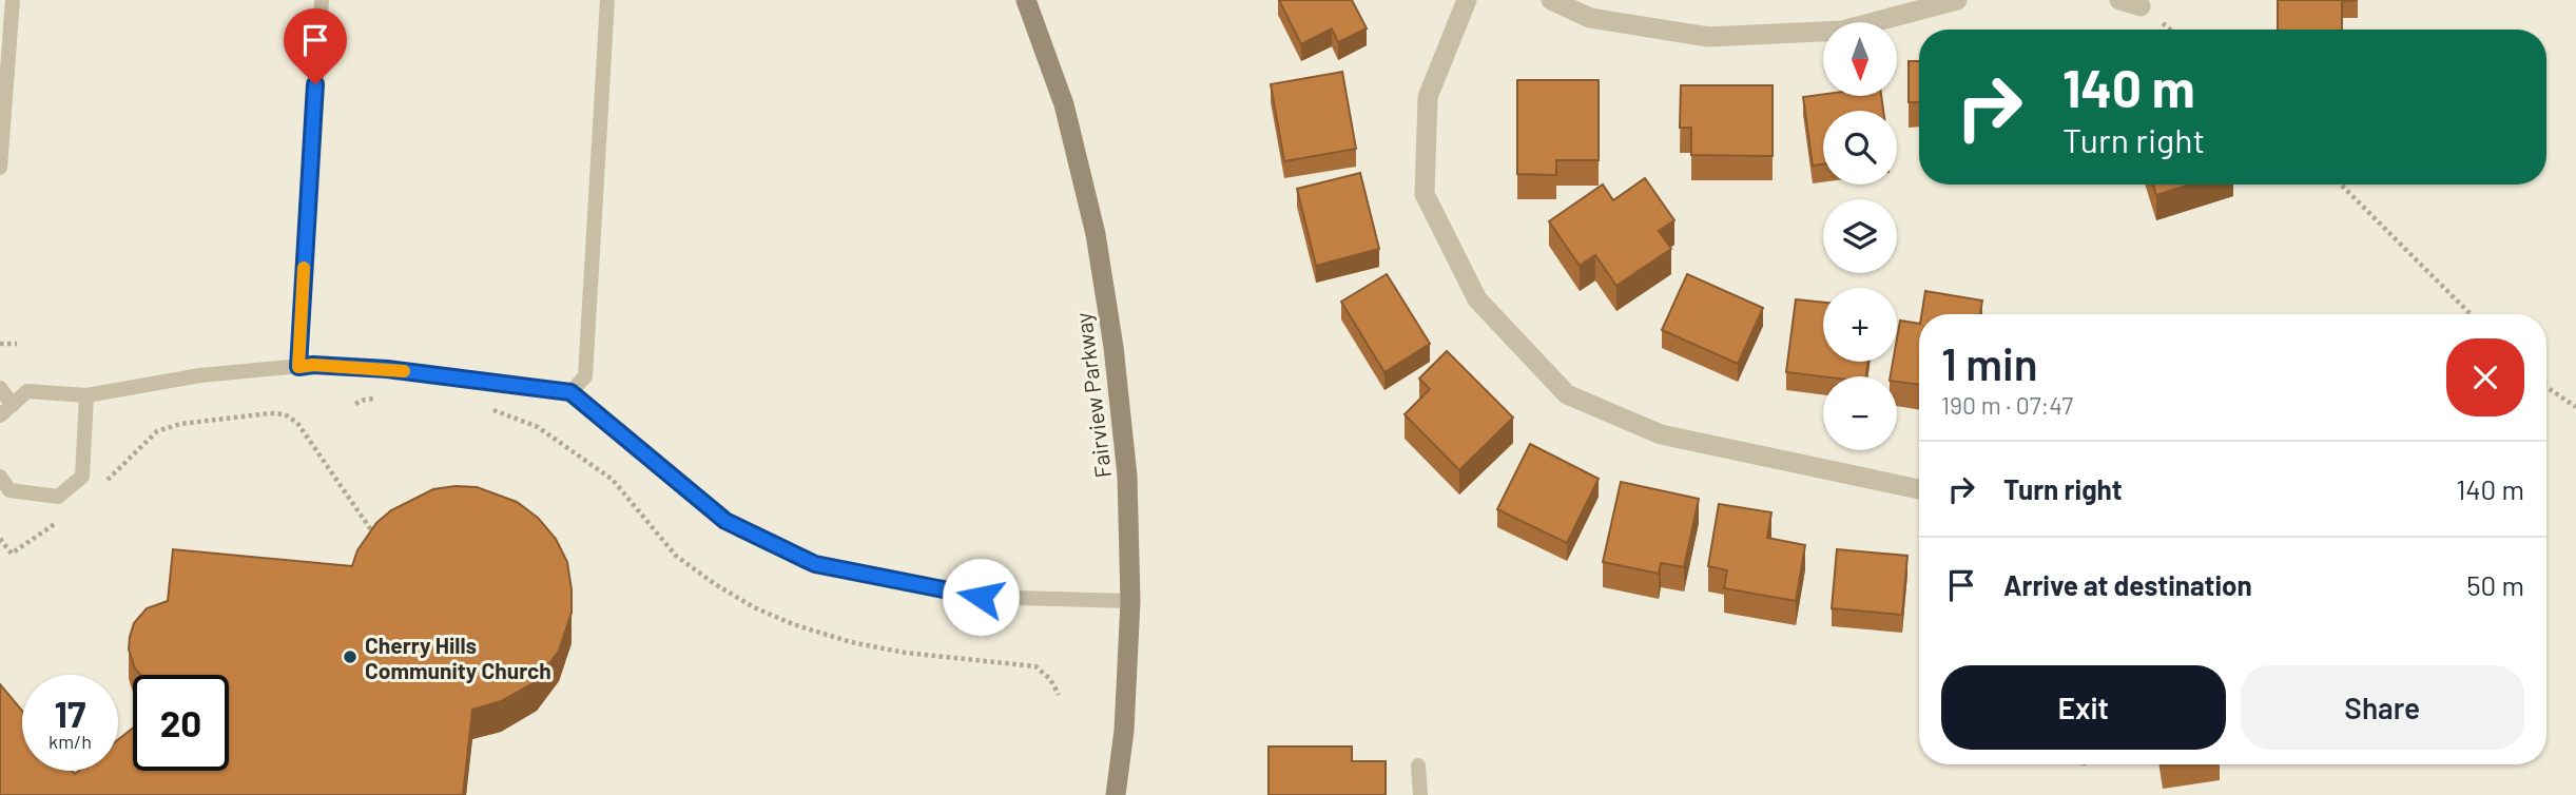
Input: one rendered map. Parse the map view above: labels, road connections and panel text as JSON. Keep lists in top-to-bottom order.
{
  "streets": {
    "main road": ["Fairview Parkway"]
  },
  "places": ["Cherry Hills Community Church"],
  "north": "bottom",
  "page": {
    "map_buttons": ["+", "−"],
    "turn": ["140 m", "Turn right"],
    "heading": ["1 min", "190 m · 07:47"],
    "list": [
      {
        "name": "Turn right",
        "value": "140 m"
      },
      {
        "name": "Arrive at destination",
        "value": "50 m"
      }
    ],
    "buttons": ["Exit", "Share"],
    "speed": "17 km/h",
    "limit": "20"
  }
}
